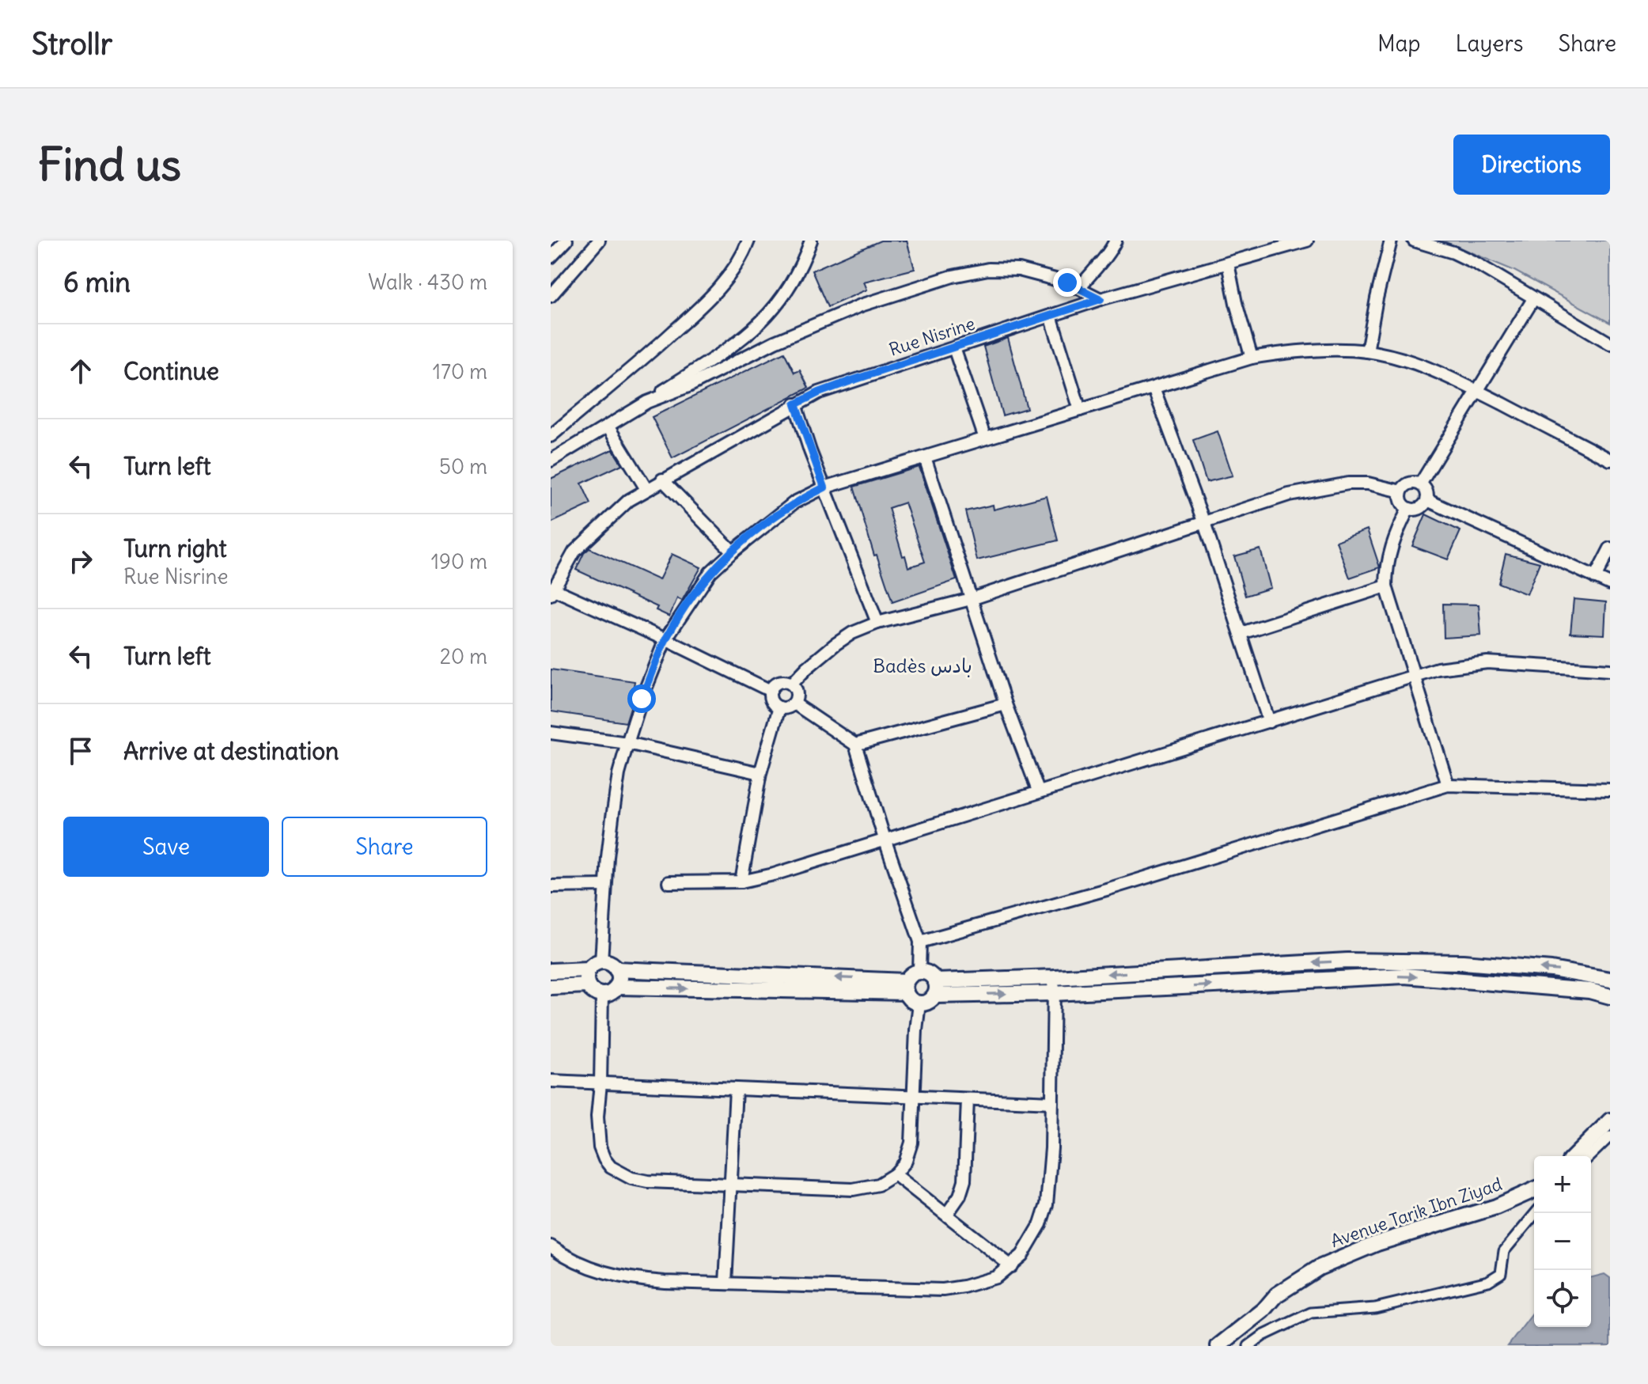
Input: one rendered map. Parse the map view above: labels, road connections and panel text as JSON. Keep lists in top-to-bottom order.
{
  "streets": {
    "street": ["Rue Nisrine", "Avenue Tarik Ibn Ziyad"]
  },
  "districts": ["Badès بادس"],
  "page": {
    "header": "Strollr",
    "nav": ["Map", "Layers", "Share"],
    "buttons": [
      "Directions",
      ["Save", "Share"]
    ],
    "title": "Find us",
    "heading": ["6 min", "Walk · 430 m"],
    "list": [
      ["Continue", "170 m"],
      ["Turn left", "50 m"],
      ["Turn right", "Rue Nisrine", "190 m"],
      ["Turn left", "20 m"],
      "Arrive at destination"
    ],
    "map_buttons": ["+", "−"]
  }
}
